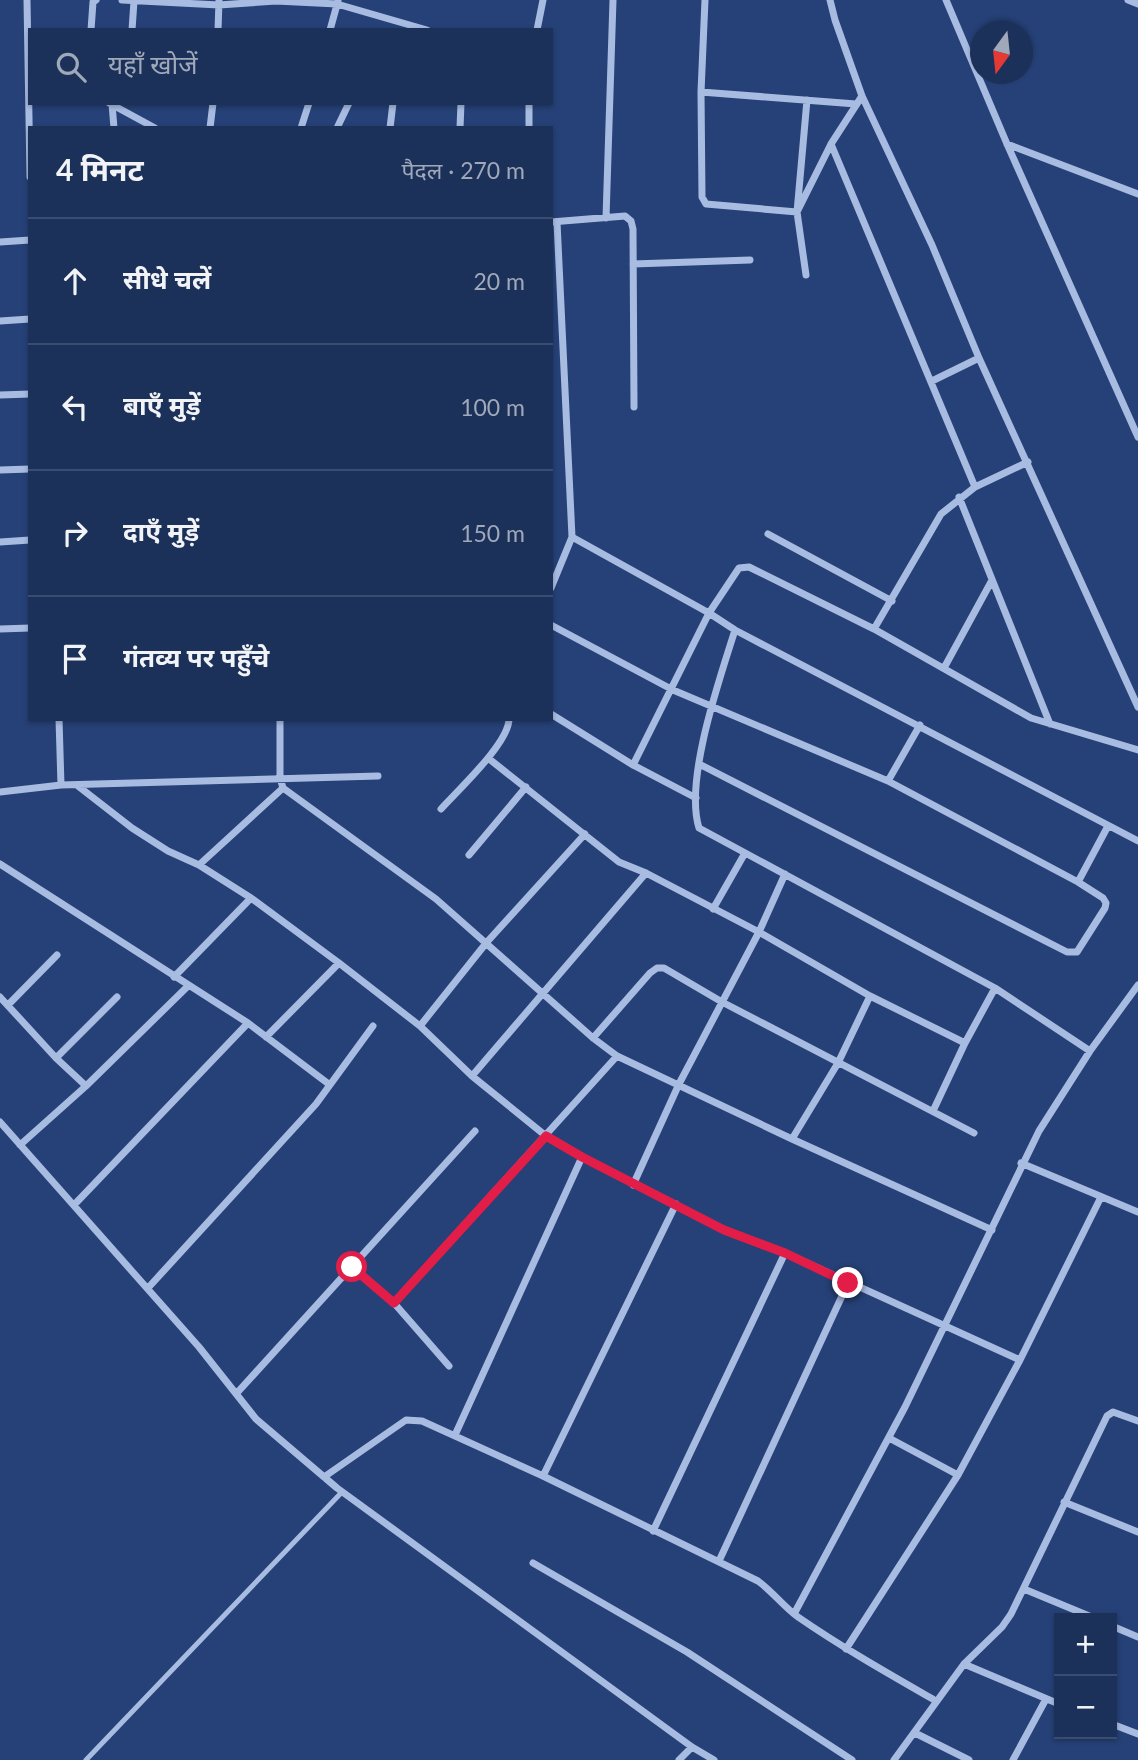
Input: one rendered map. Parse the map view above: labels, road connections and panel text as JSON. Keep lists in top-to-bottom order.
{
  "north": "bottom",
  "page": {
    "search": "यहाँ खोजें",
    "heading": ["4 मिनट", "पैदल · 270 m"],
    "list": [
      ["सीधे चलें", "20 m"],
      ["बाएँ मुड़ें", "100 m"],
      ["दाएँ मुड़ें", "150 m"],
      "गंतव्य पर पहुँचे"
    ],
    "map_buttons": ["+", "−"]
  }
}
